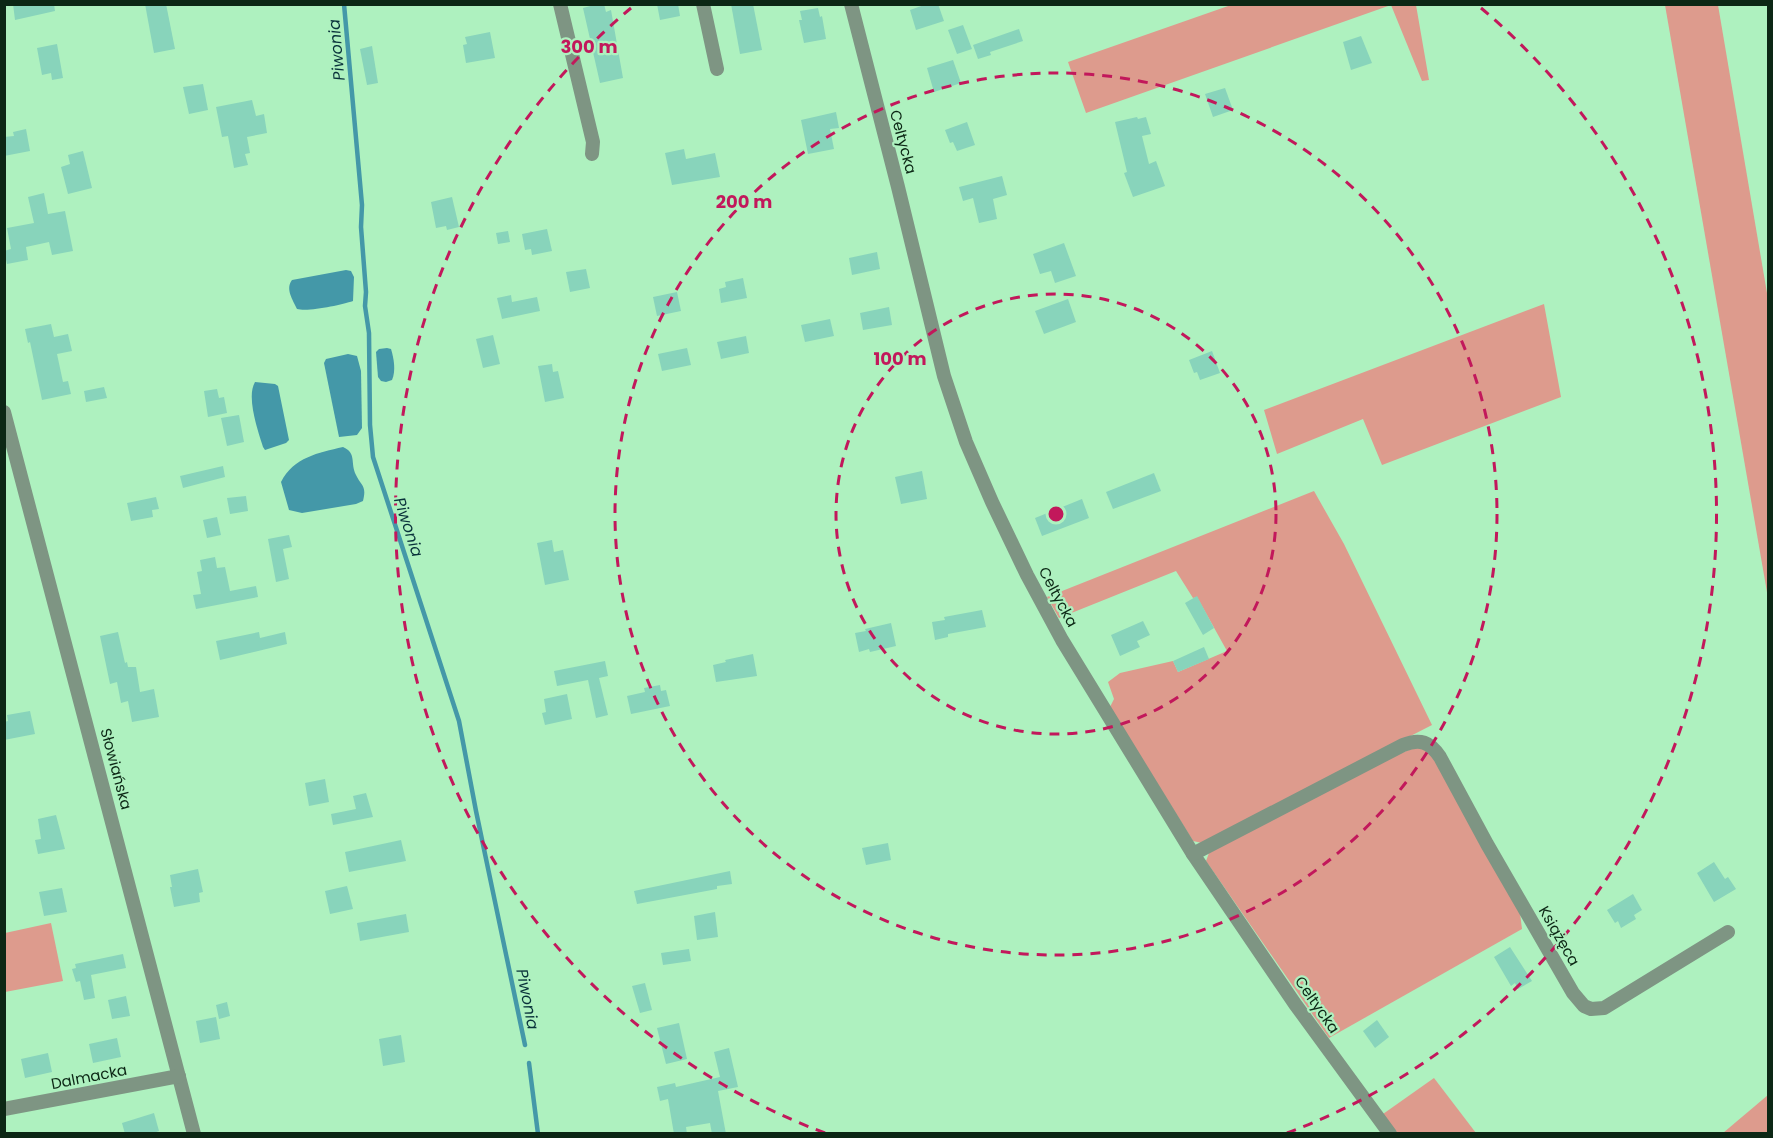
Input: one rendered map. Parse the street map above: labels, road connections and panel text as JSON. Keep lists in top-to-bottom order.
{
  "streets": {
    "street": [
      "Celtycka",
      "Słowiańska",
      "Książęca",
      "Dalmacka"
    ]
  },
  "crossings": [
    ["Celtycka", "Książęca"],
    ["Słowiańska", "Dalmacka"]
  ],
  "water": ["Piwonia"],
  "rings": ["300 m", "200 m", "100 m"]
}
